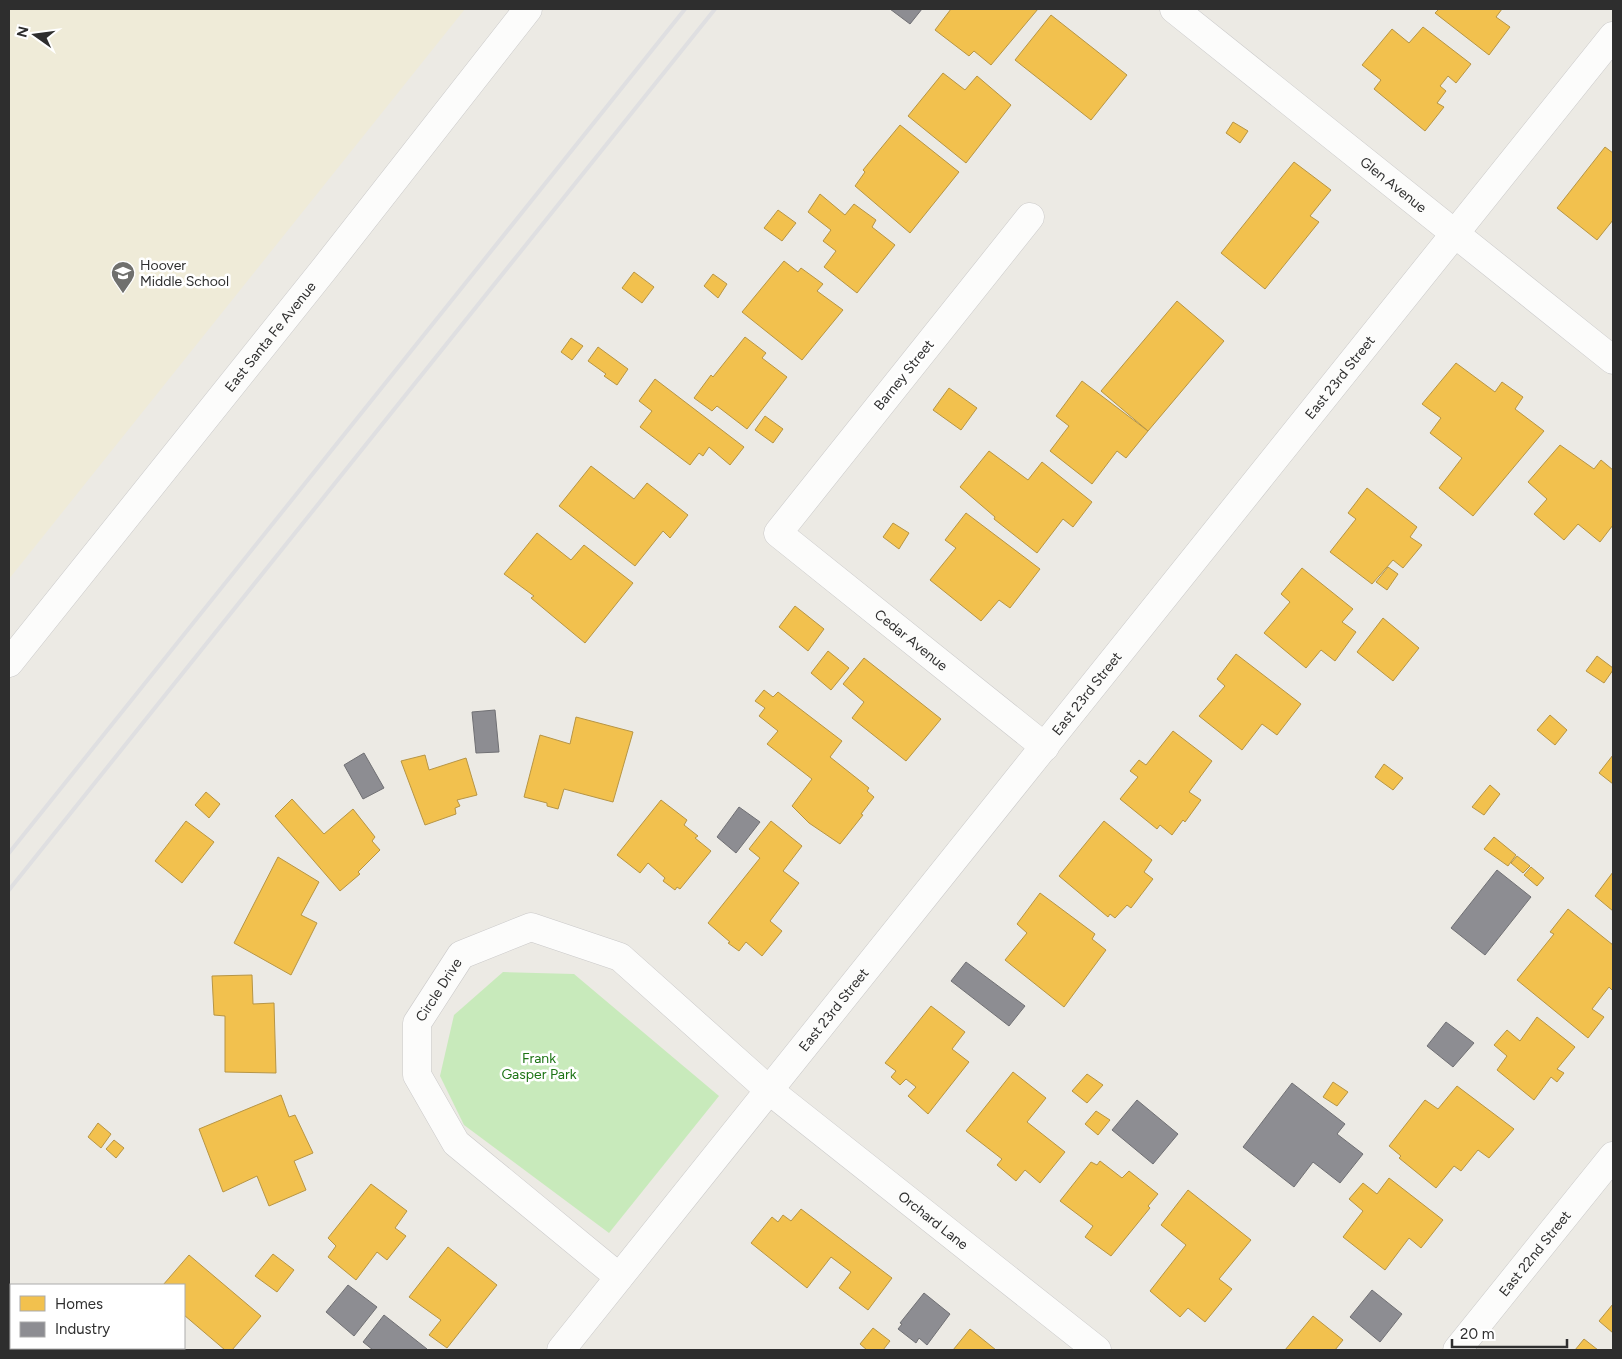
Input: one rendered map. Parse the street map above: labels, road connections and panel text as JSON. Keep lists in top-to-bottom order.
{
  "streets": {
    "street": [
      "Glen Avenue",
      "East Santa Fe Avenue",
      "Barney Street",
      "East 23rd Street",
      "Cedar Avenue",
      "Circle Drive",
      "Orchard Lane",
      "East 22nd Street"
    ]
  },
  "crossings": [
    ["Glen Avenue", "East 23rd Street"],
    ["Barney Street", "Cedar Avenue"],
    ["East 23rd Street", "Cedar Avenue"],
    ["East 23rd Street", "Circle Drive"],
    ["East 23rd Street", "Orchard Lane"],
    ["Circle Drive", "Orchard Lane"]
  ],
  "parks": ["Frank Gasper Park"],
  "places": {
    "school or university": ["Hoover Middle School"]
  },
  "legend": ["Homes", "Industry"],
  "scale_bar": "20 m",
  "north": "left"
}
